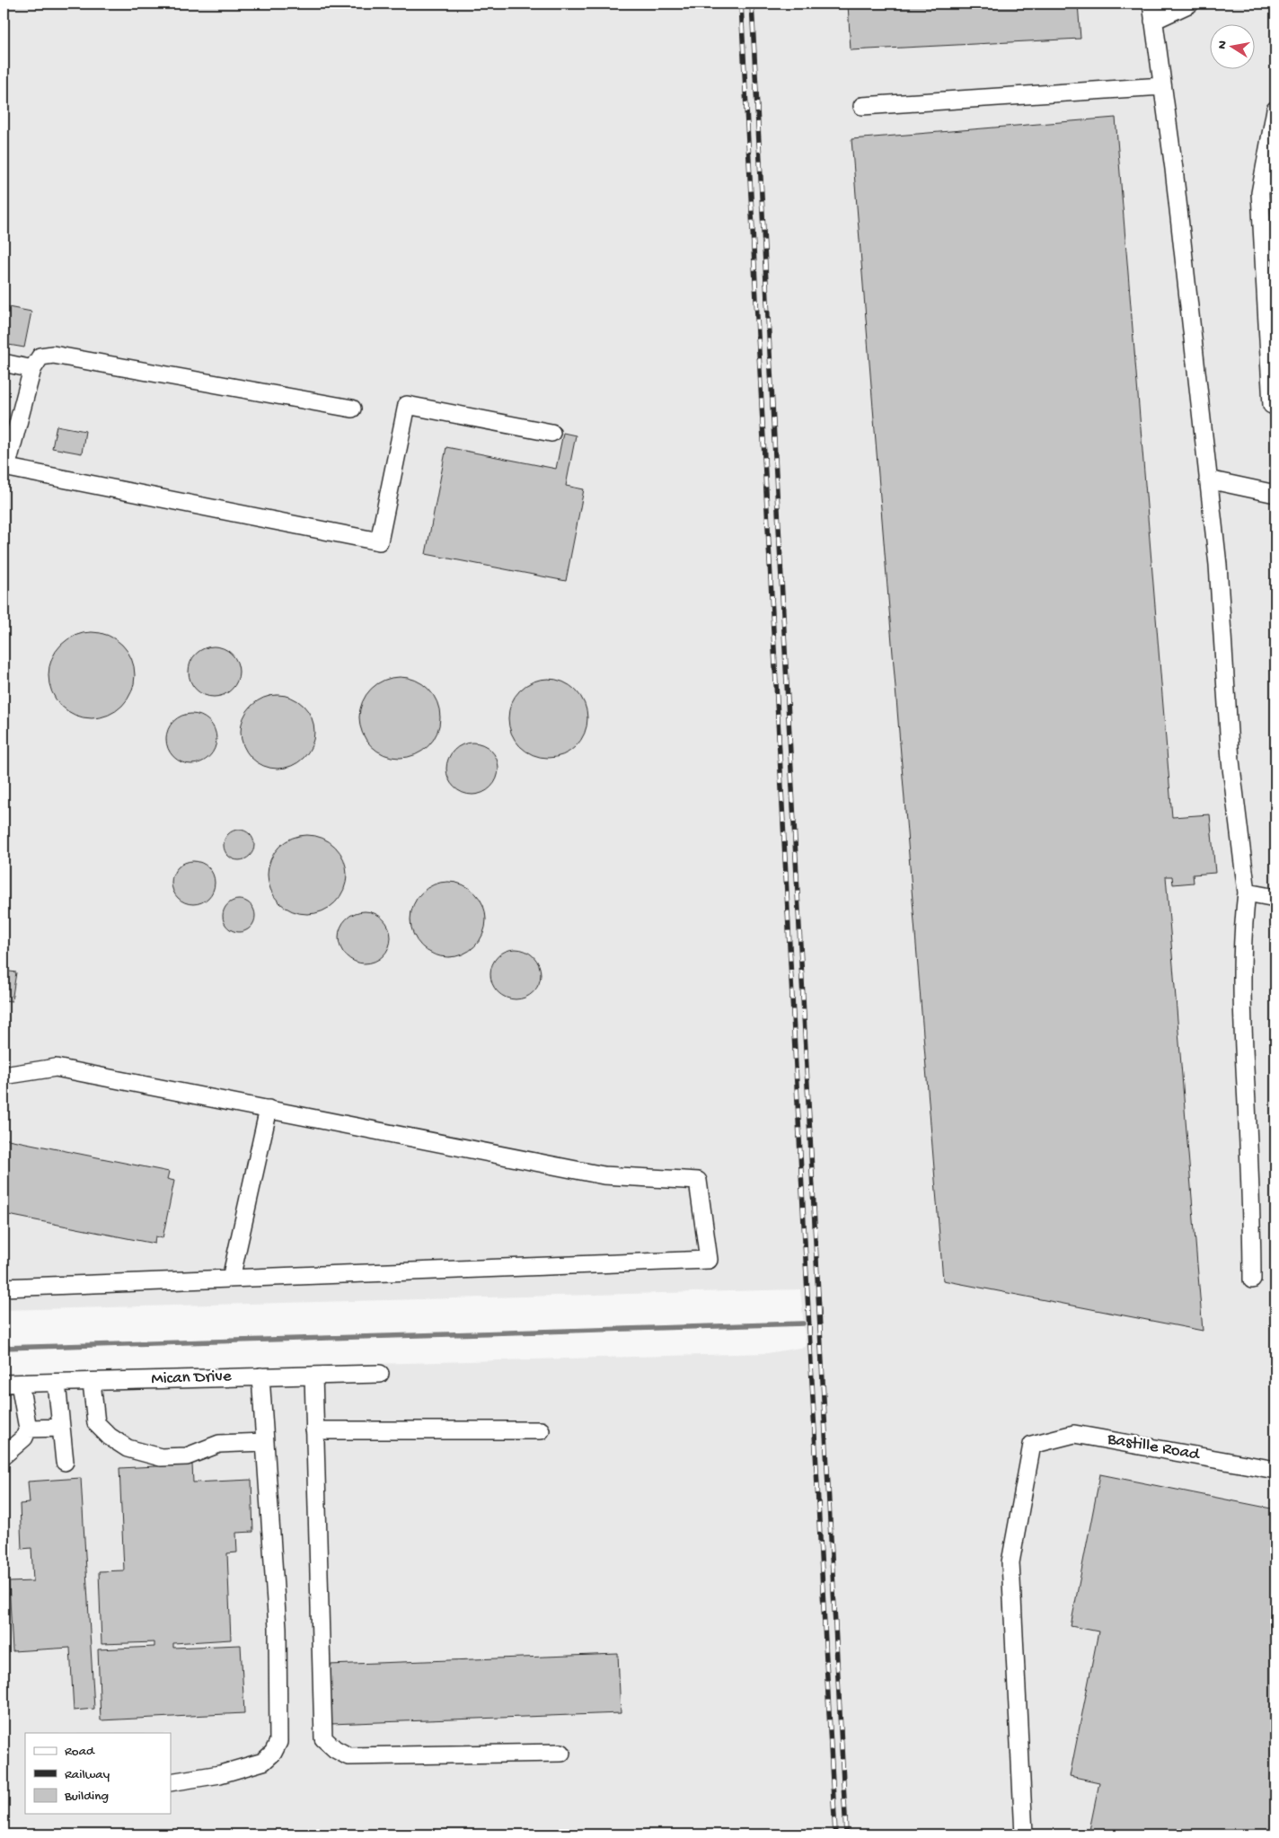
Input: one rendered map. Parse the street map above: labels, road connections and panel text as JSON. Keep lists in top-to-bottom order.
{
  "streets": {
    "street": ["Mican Drive", "Bastille Road"]
  },
  "legend": ["Road", "Railway", "Building"],
  "north": "left"
}
